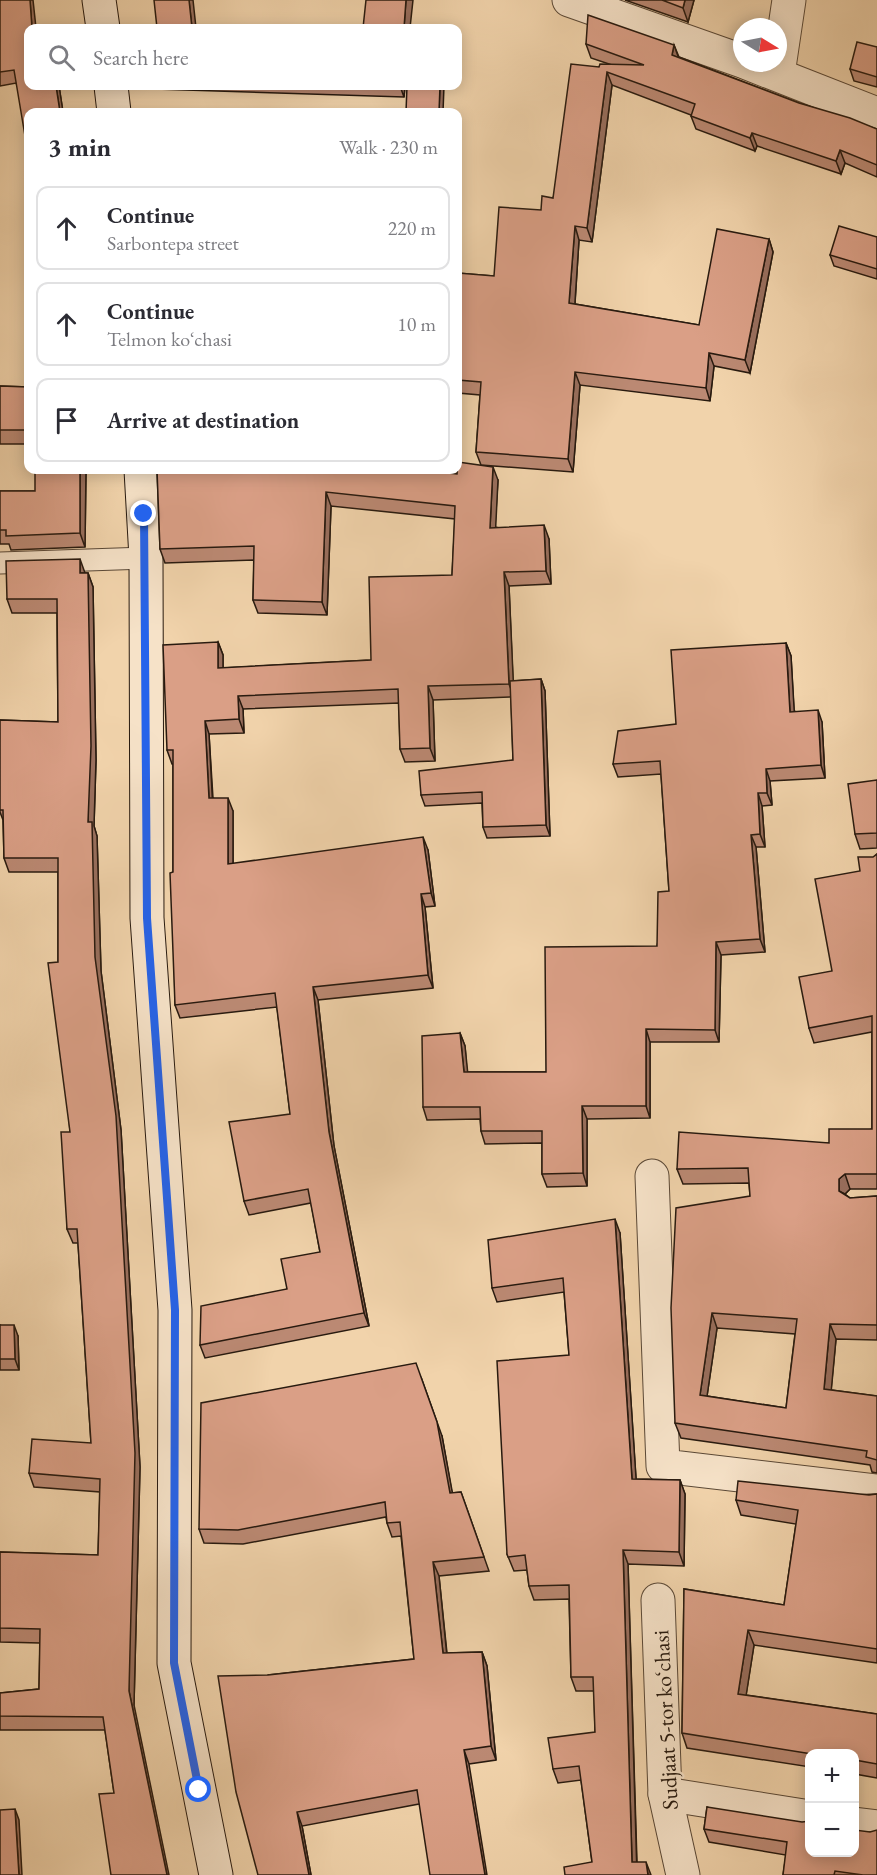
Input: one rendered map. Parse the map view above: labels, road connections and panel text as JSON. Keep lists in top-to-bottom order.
{
  "streets": {
    "street": ["Sudjaat 5-tor koʻchasi"]
  },
  "north": "right",
  "page": {
    "search": "Search here",
    "heading": ["3 min", "Walk · 230 m"],
    "list": [
      ["Continue", "Sarbontepa street", "220 m"],
      ["Continue", "Telmon koʻchasi", "10 m"],
      "Arrive at destination"
    ],
    "map_buttons": ["+", "−"]
  }
}
